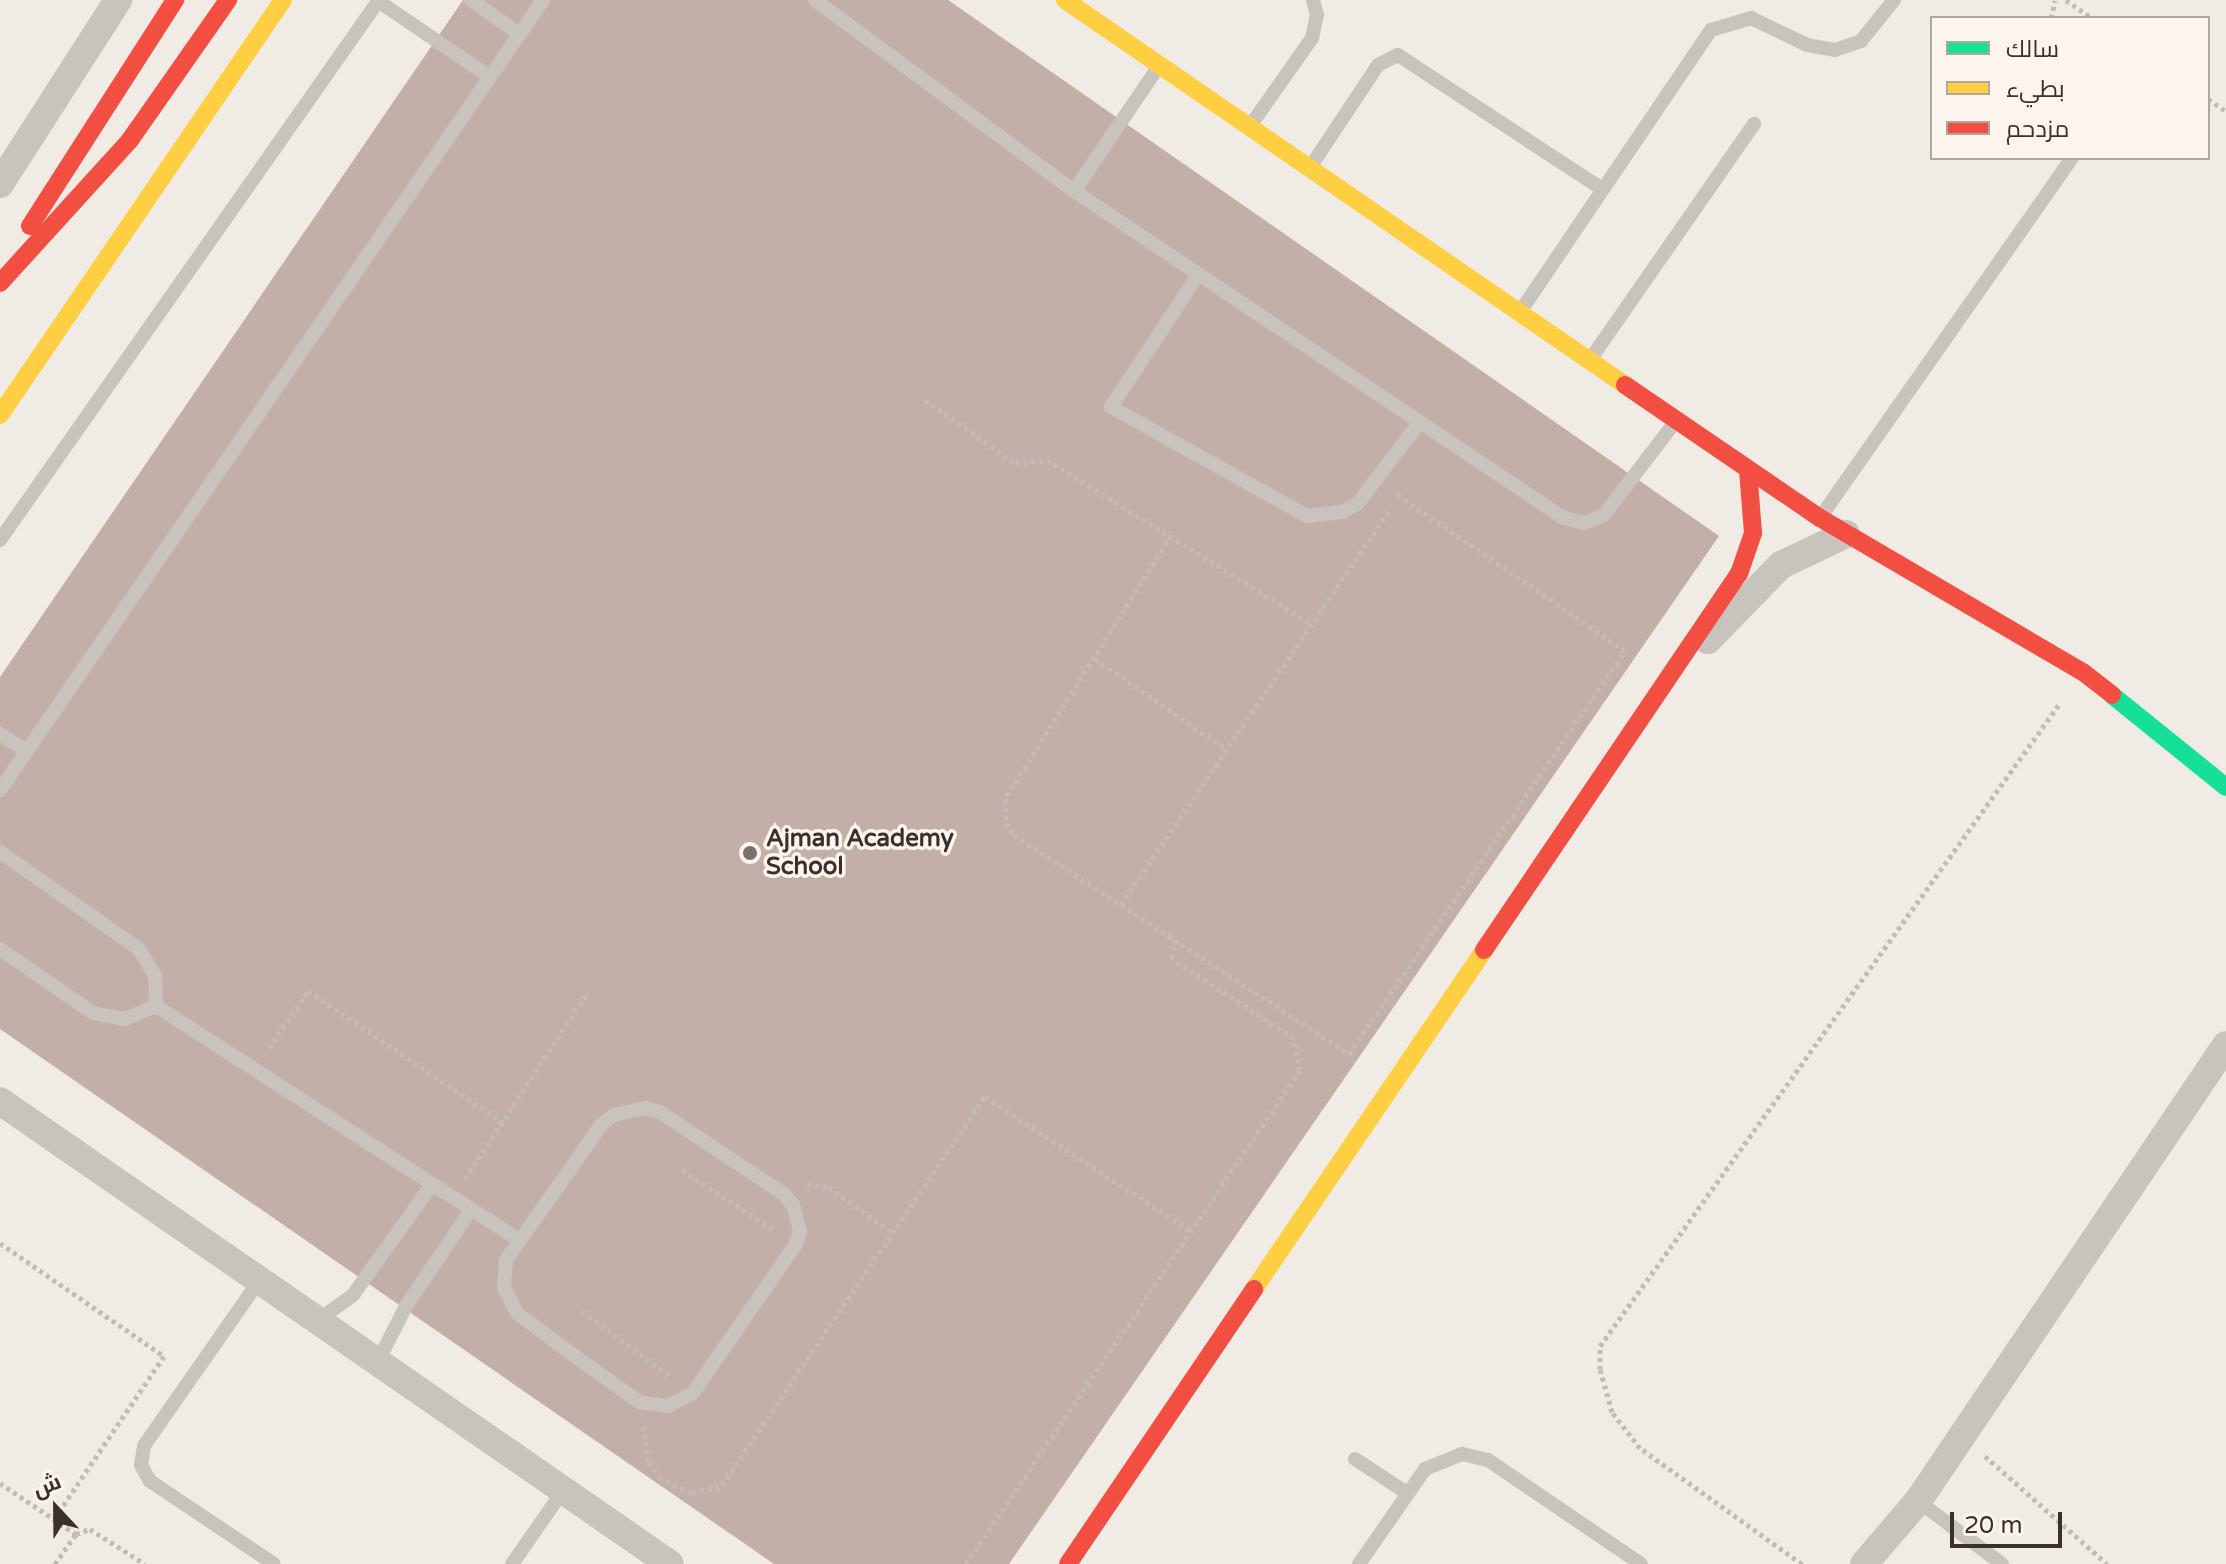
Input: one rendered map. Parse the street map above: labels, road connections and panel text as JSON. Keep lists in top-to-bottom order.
{
  "places": ["Ajman Academy School"],
  "legend": ["سالك", "بطيء", "مزدحم"],
  "scale_bar": "20 m",
  "north": "top"
}
